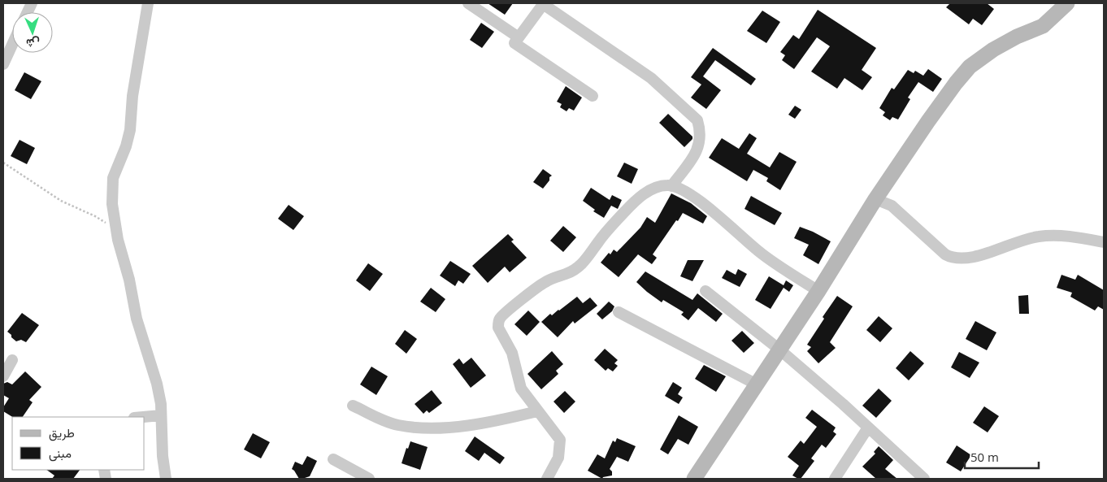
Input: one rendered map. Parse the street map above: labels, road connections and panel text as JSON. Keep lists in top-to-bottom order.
{
  "legend": ["طريق", "مبنى"],
  "scale_bar": "50 m",
  "north": "bottom"
}
